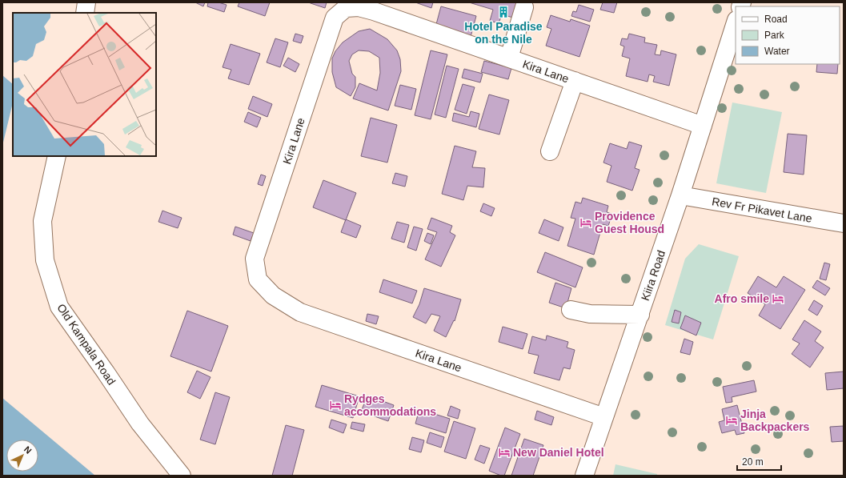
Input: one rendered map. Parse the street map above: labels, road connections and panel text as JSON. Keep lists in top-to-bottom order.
{
  "streets": {
    "street": [
      "Kira Lane",
      "Rev Fr Pikavet Lane",
      "Kiira Road",
      "Old Kampala Road"
    ]
  },
  "crossings": [
    ["Kira Lane", "Kiira Road"],
    ["Rev Fr Pikavet Lane", "Kiira Road"]
  ],
  "places": {
    "building": ["Hotel Paradise on the Nile"],
    "hotel": [
      "Providence Guest Housd",
      "Afro smile",
      "Rydges accommodations",
      "Jinja Backpackers",
      "New Daniel Hotel"
    ]
  },
  "legend": ["Road", "Park", "Water"],
  "scale_bar": "20 m",
  "north": "top right"
}
